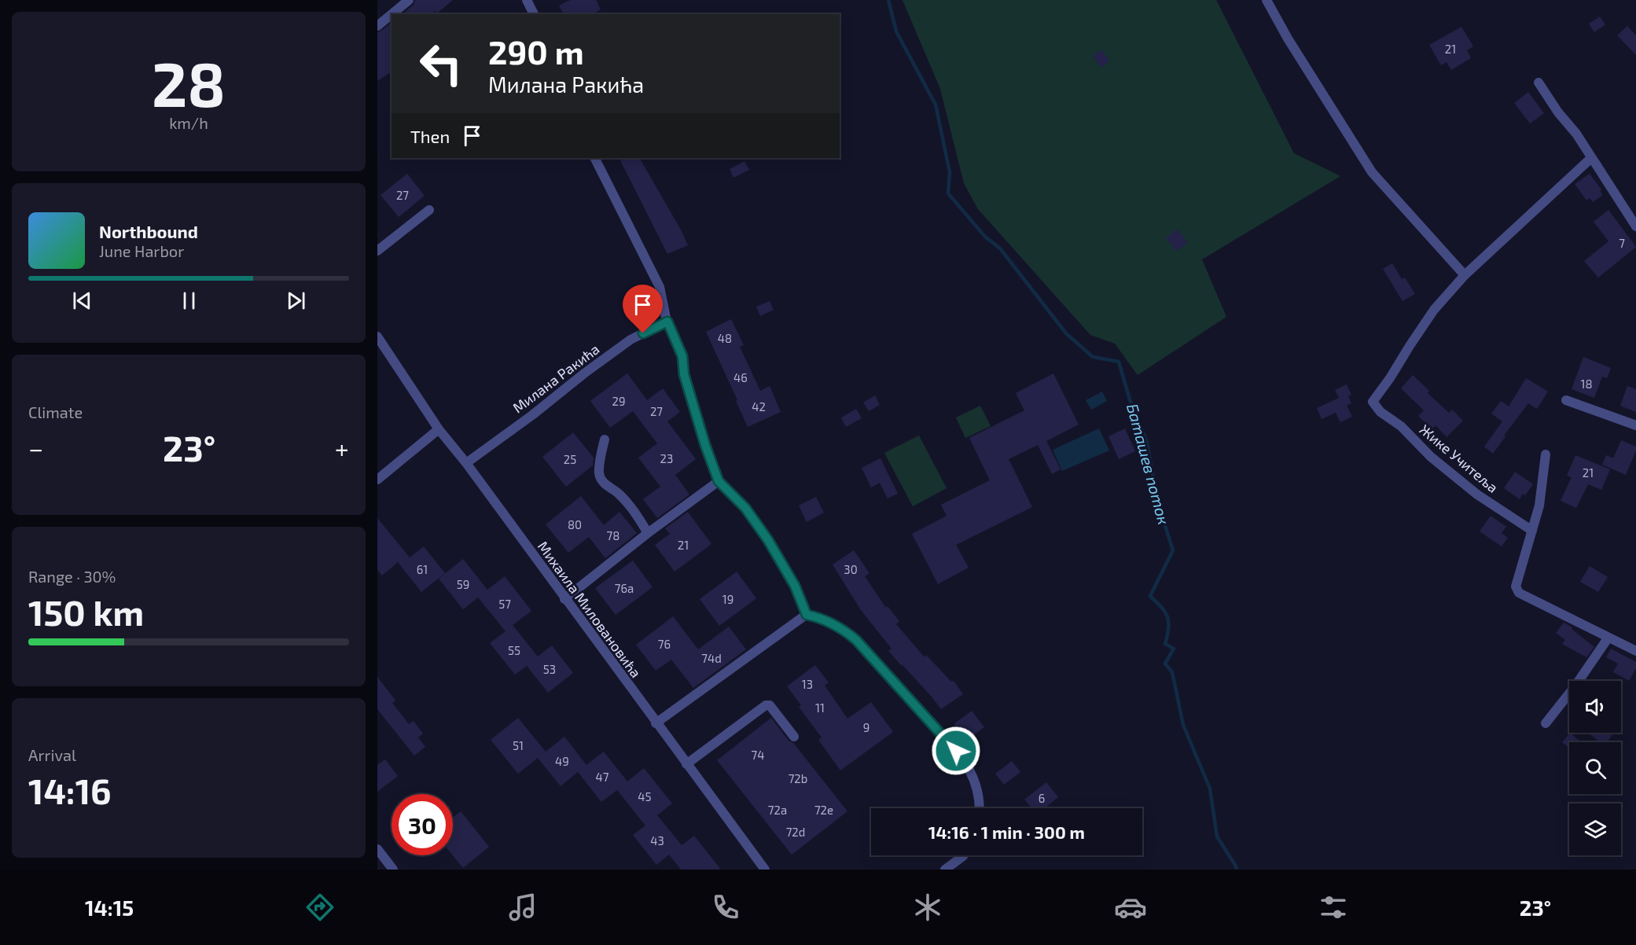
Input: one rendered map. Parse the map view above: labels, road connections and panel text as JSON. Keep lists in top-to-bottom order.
{
  "streets": {
    "street": ["Милана Ракића", "Жике Учитеља", "Михаила Миловановића"]
  },
  "crossings": [
    ["Милана Ракића", "Михаила Миловановића"]
  ],
  "water": ["Баташев поток"],
  "house_numbers": [
    "21",
    "27",
    "7",
    "48",
    "46",
    "18",
    "29",
    "42",
    "27",
    "23",
    "25",
    "21",
    "80",
    "78",
    "21",
    "61",
    "30",
    "59",
    "76a",
    "19",
    "57",
    "76",
    "55",
    "74d",
    "53",
    "13",
    "11",
    "9",
    "51",
    "74",
    "49",
    "47",
    "72b",
    "45",
    "6",
    "72a",
    "72e",
    "72d",
    "43"
  ],
  "page": {
    "tile": [
      ["28", "km/h"],
      "Climate",
      ["Range · 30%", "150 km"],
      ["Arrival", "14:16"]
    ],
    "turn": ["290 m", "Милана Ракића"],
    "then": "Then",
    "song": ["Northbound", "June Harbor"],
    "heat": ["−", "23°", "+"],
    "limit": "30",
    "trip": "14:16 · 1 min · 300 m",
    "tabs": ["14:15", "23°"]
  }
}
